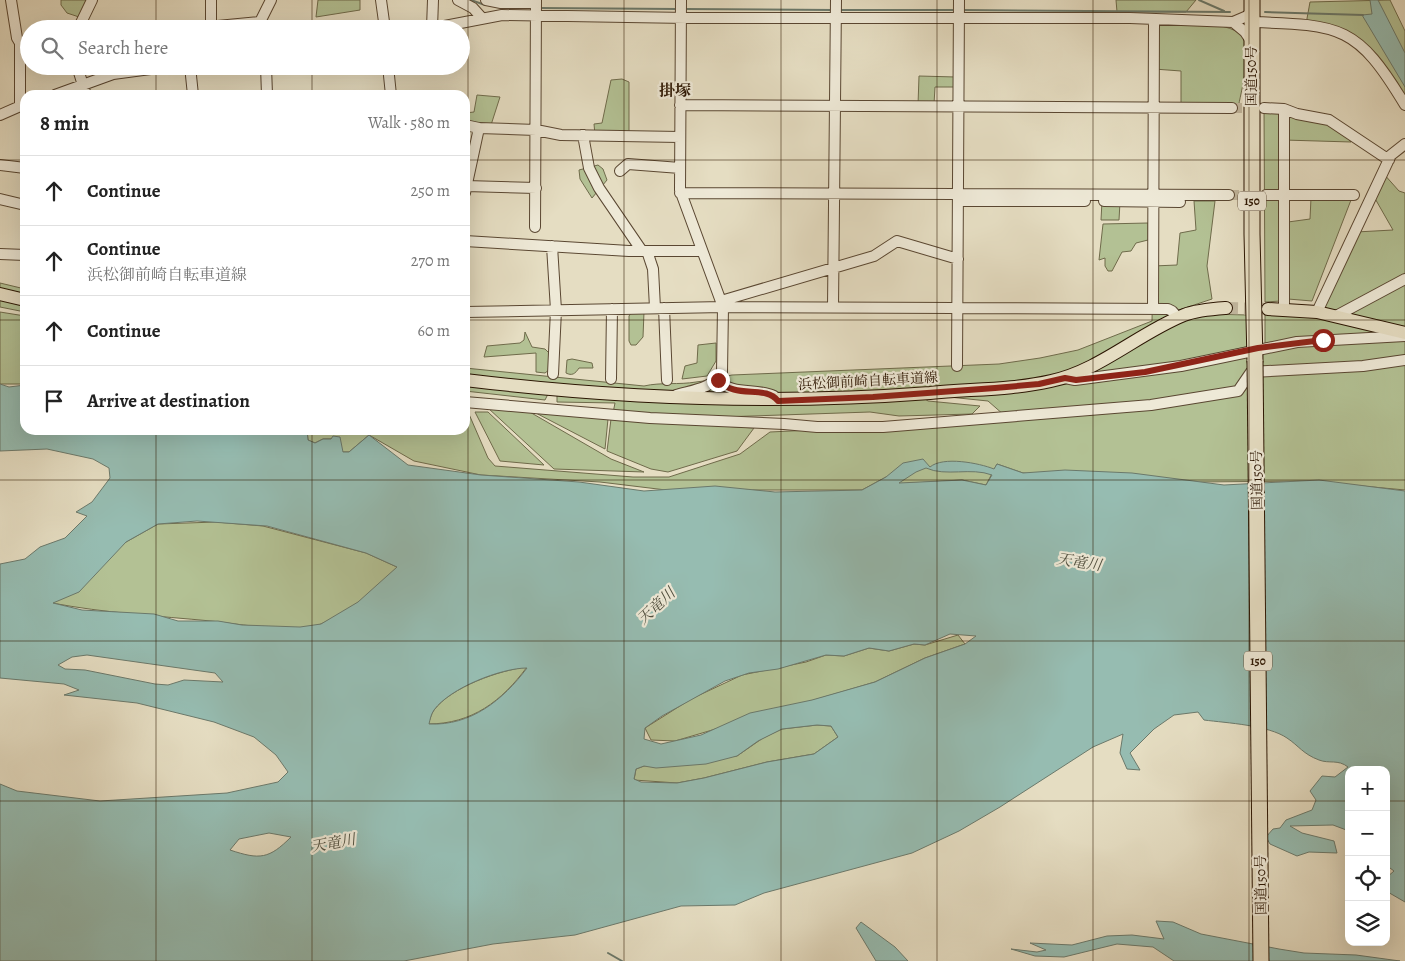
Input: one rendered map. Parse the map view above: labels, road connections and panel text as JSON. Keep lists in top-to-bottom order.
{
  "streets": {
    "highway": ["国道150号", "150"],
    "main road": ["浜松御前崎自転車道線"]
  },
  "districts": ["掛塚"],
  "water": ["天竜川"],
  "page": {
    "search": "Search here",
    "heading": ["8 min", "Walk · 580 m"],
    "list": [
      ["Continue", "250 m"],
      ["Continue", "浜松御前崎自転車道線", "270 m"],
      ["Continue", "60 m"],
      "Arrive at destination"
    ],
    "map_buttons": ["+", "−"]
  }
}
